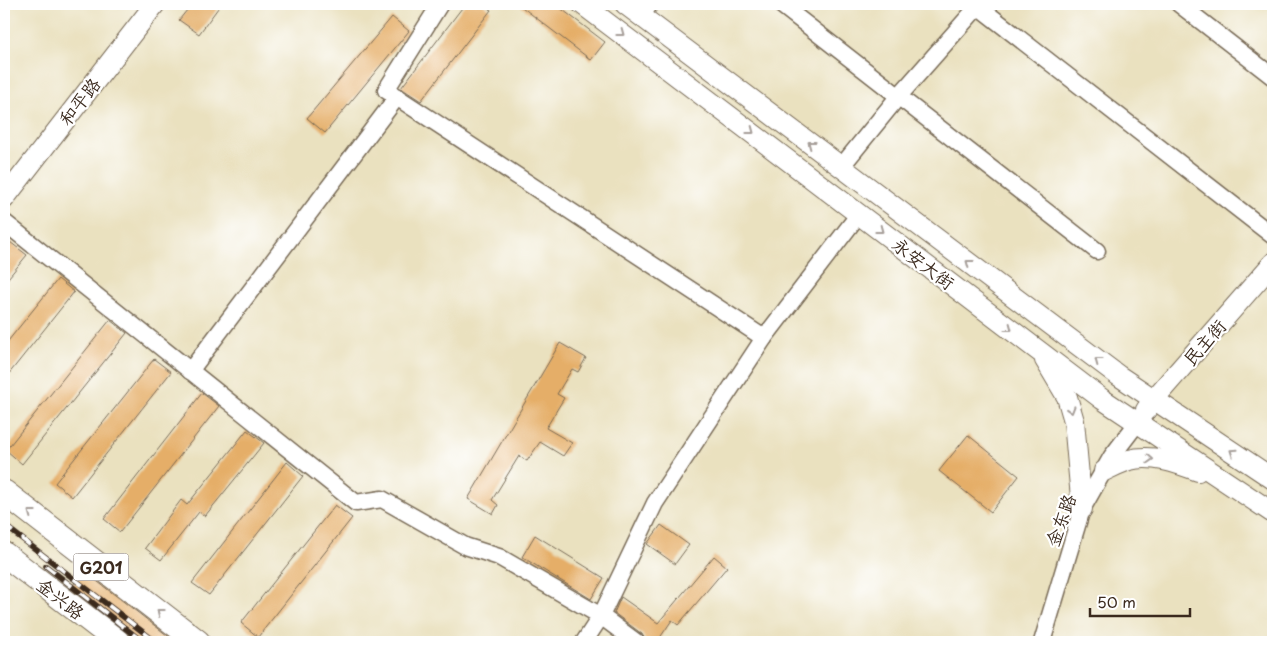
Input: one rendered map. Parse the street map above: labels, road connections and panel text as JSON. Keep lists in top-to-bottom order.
{
  "streets": {
    "highway": ["G201", "金兴路"],
    "main road": ["和平路", "永安大街", "民主街"],
    "street": ["金东路"]
  },
  "crossings": [
    ["永安大街", "民主街"],
    ["永安大街", "金东路"],
    ["民主街", "金东路"]
  ],
  "scale_bar": "50 m"
}
